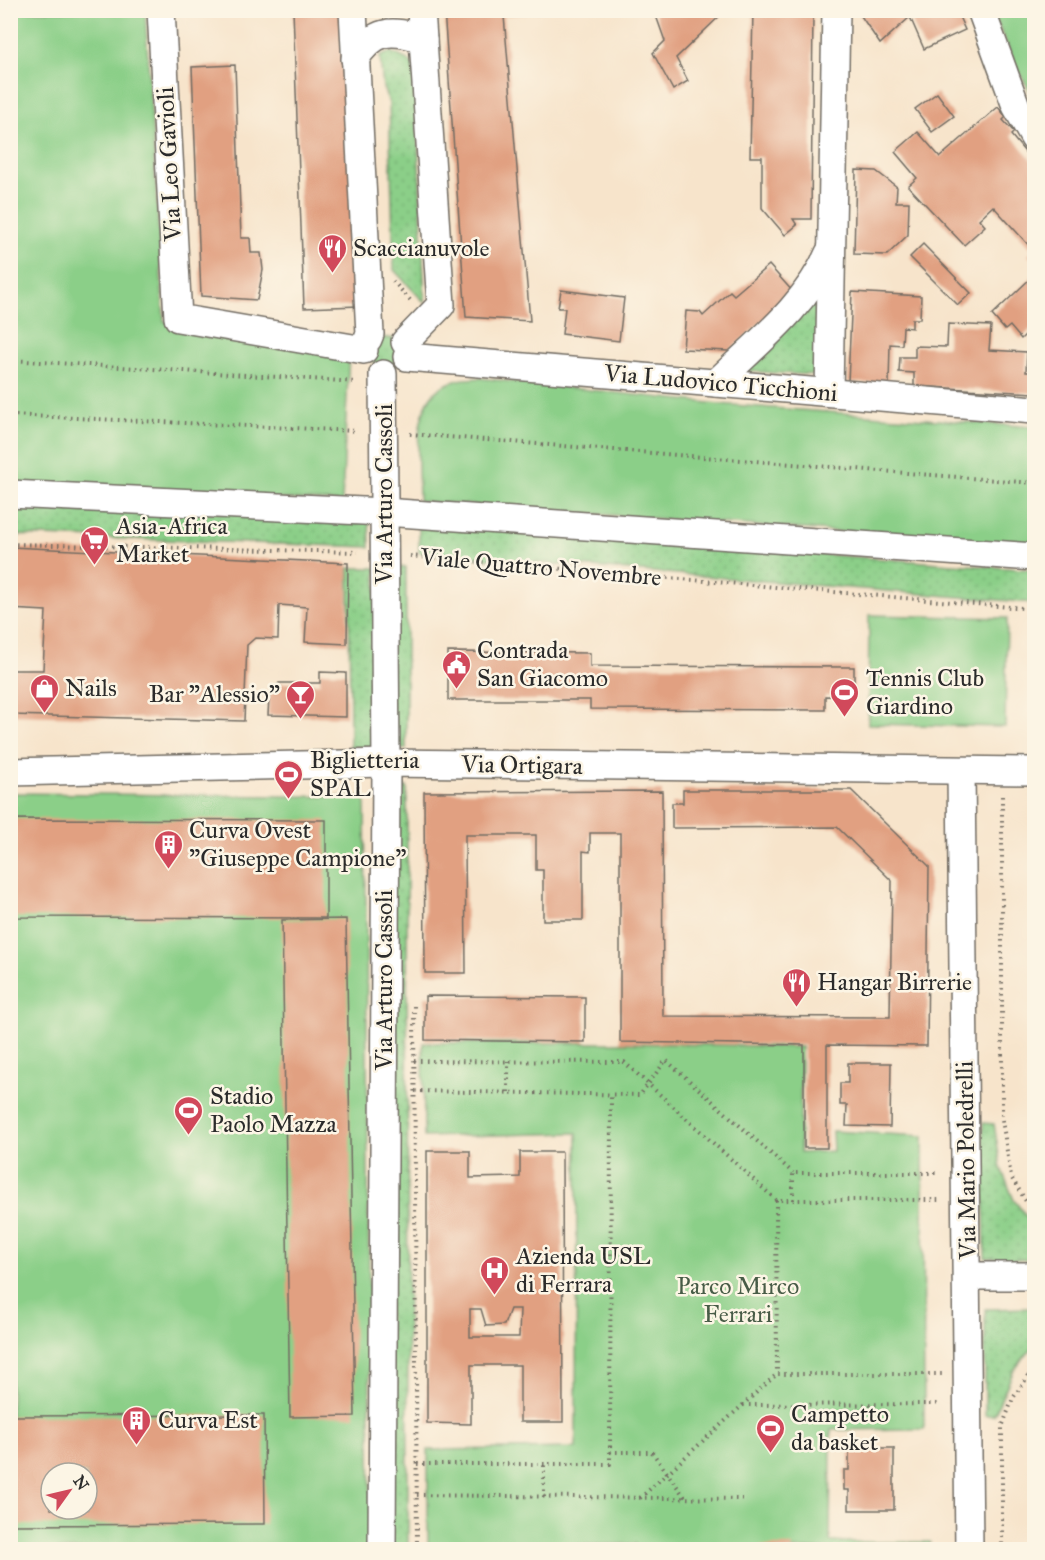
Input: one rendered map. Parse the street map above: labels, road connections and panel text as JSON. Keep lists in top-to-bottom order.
{
  "streets": {
    "street": [
      "Via Leo Gavioli",
      "Via Ludovico Ticchioni",
      "Via Arturo Cassoli",
      "Viale Quattro Novembre",
      "Via Ortigara",
      "Via Mario Poledrelli"
    ]
  },
  "crossings": [
    ["Via Leo Gavioli", "Via Ludovico Ticchioni"],
    ["Via Leo Gavioli", "Via Arturo Cassoli"],
    ["Via Ludovico Ticchioni", "Via Arturo Cassoli"],
    ["Via Arturo Cassoli", "Viale Quattro Novembre"],
    ["Via Arturo Cassoli", "Via Ortigara"],
    ["Via Ortigara", "Via Mario Poledrelli"]
  ],
  "parks": ["Parco Mirco Ferrari"],
  "places": {
    "restaurant": ["Scaccianuvole", "Hangar Birrerie"],
    "supermarket": ["Asia-Africa Market"],
    "public building": ["Contrada San Giacomo"],
    "shop": ["Nails"],
    "sports": [
      "Tennis Club Giardino",
      "Biglietteria SPAL",
      "Stadio Paolo Mazza",
      "Campetto da basket"
    ],
    "bar": ["Bar \"Alessio\""],
    "building": ["Curva Ovest \"Giuseppe Campione\"", "Curva Est"],
    "hospital": ["Azienda USL di Ferrara"]
  },
  "north": "top right"
}
